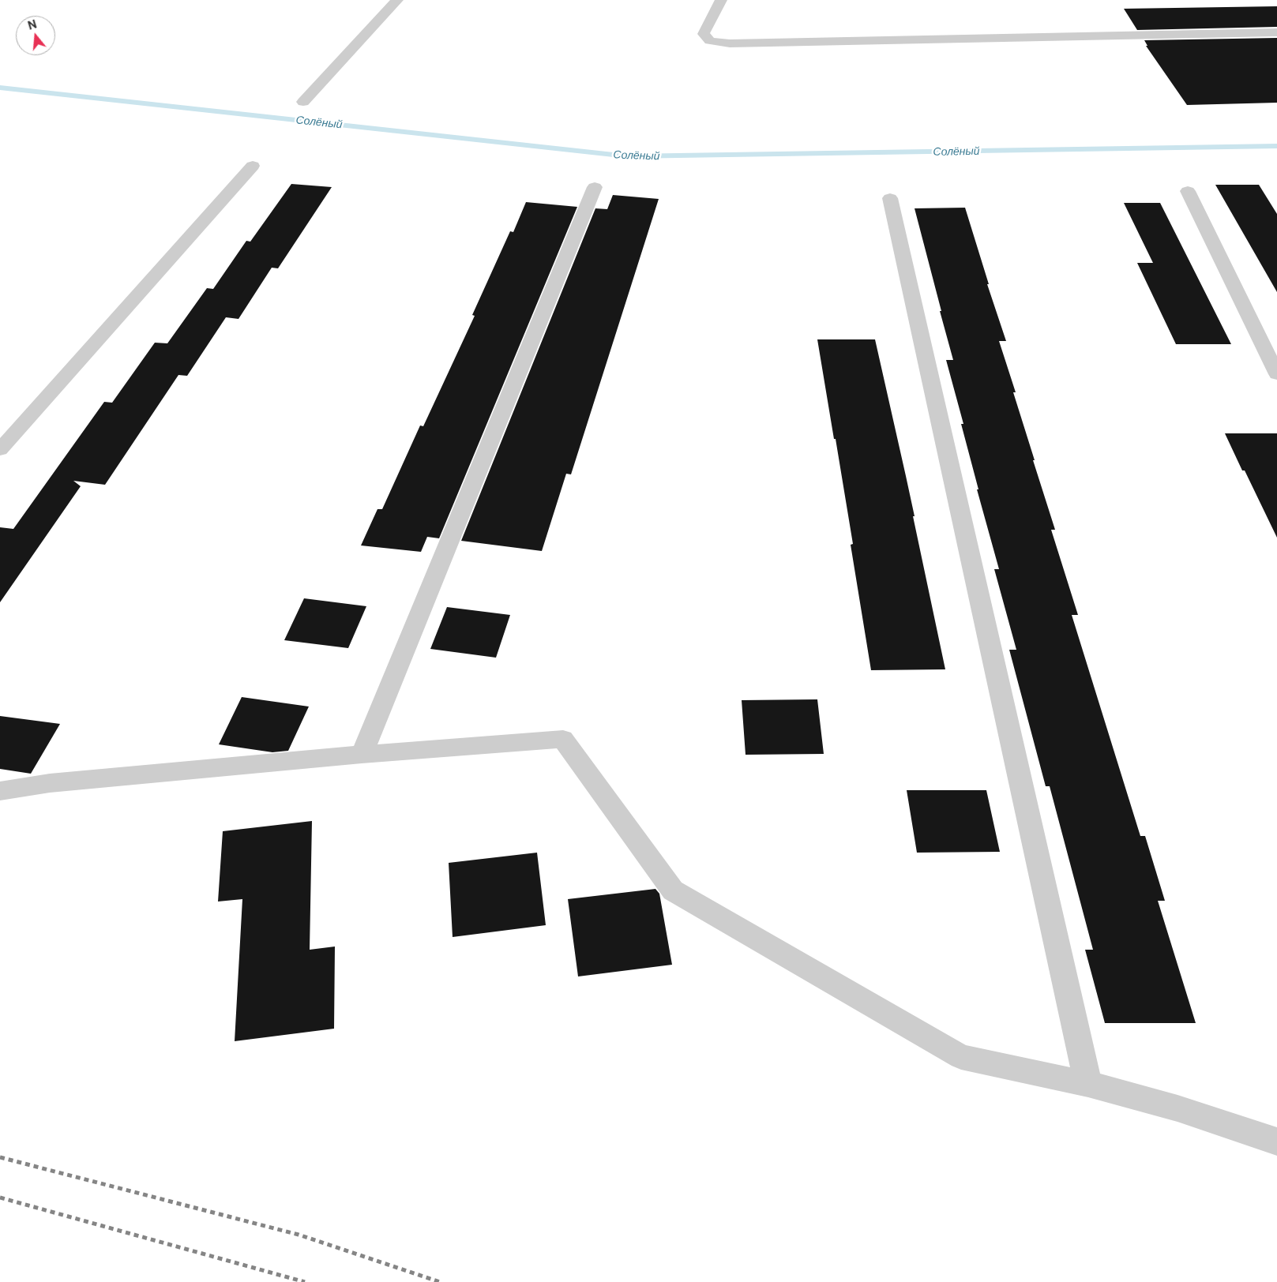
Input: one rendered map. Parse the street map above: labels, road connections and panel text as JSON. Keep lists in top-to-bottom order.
{
  "water": ["Солёный"],
  "north": "top"
}
